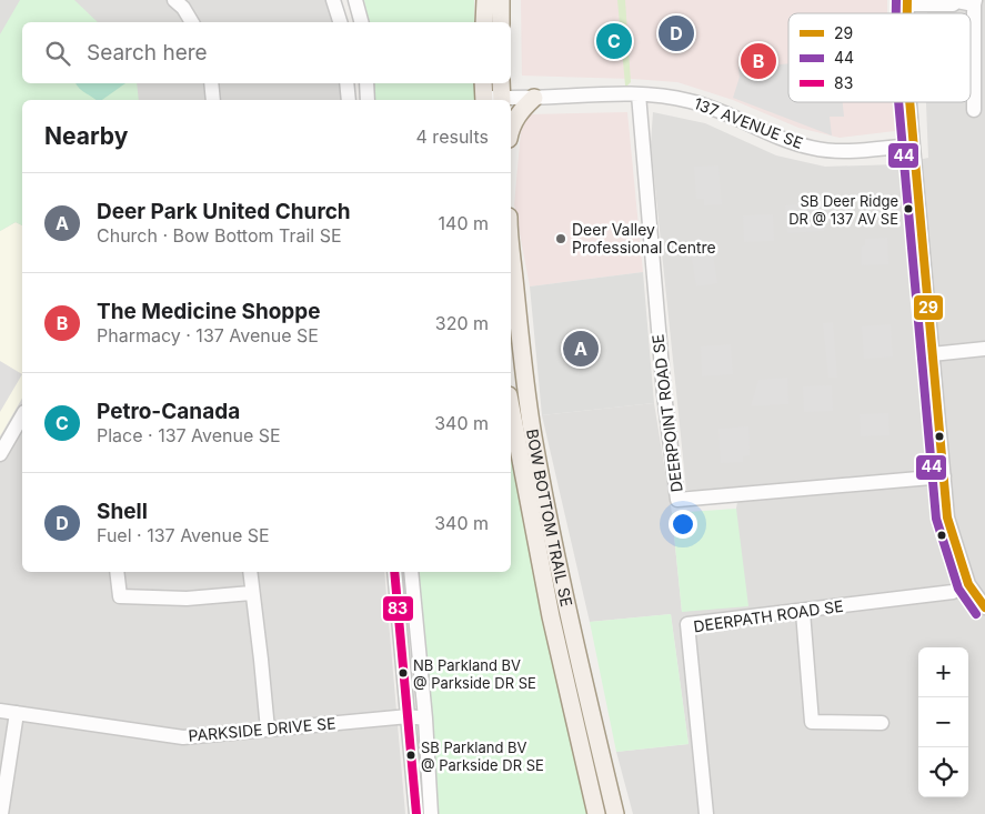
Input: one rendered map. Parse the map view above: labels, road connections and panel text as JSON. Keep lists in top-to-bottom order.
{
  "streets": {
    "main road": ["BOW BOTTOM TRAIL SE"],
    "street": [
      "137 AVENUE SE",
      "DEERPOINT ROAD SE",
      "DEERPATH ROAD SE",
      "PARKSIDE DRIVE SE"
    ]
  },
  "crossings": [
    ["137 AVENUE SE", "DEERPOINT ROAD SE"]
  ],
  "places": [
    "SB Deer Ridge DR @ 137 AV SE",
    "Deer Valley Professional Centre",
    "NB Parkland BV @ Parkside DR SE",
    "SB Parkland BV @ Parkside DR SE"
  ],
  "lines": ["transit line 29", "transit line 44", "transit line 83"],
  "legend": ["29", "44", "83"],
  "page": {
    "pins": [
      "D",
      "C",
      "B",
      "A"
    ],
    "search": "Search here",
    "heading": ["Nearby", "4 results"],
    "list": [
      {
        "mark": "A",
        "name": "Deer Park United Church",
        "note": "Church · Bow Bottom Trail SE",
        "value": "140 m"
      },
      {
        "mark": "B",
        "name": "The Medicine Shoppe",
        "note": "Pharmacy · 137 Avenue SE",
        "value": "320 m"
      },
      {
        "mark": "C",
        "name": "Petro-Canada",
        "note": "Place · 137 Avenue SE",
        "value": "340 m"
      },
      {
        "mark": "D",
        "name": "Shell",
        "note": "Fuel · 137 Avenue SE",
        "value": "340 m"
      }
    ],
    "map_buttons": ["+", "−"]
  }
}
